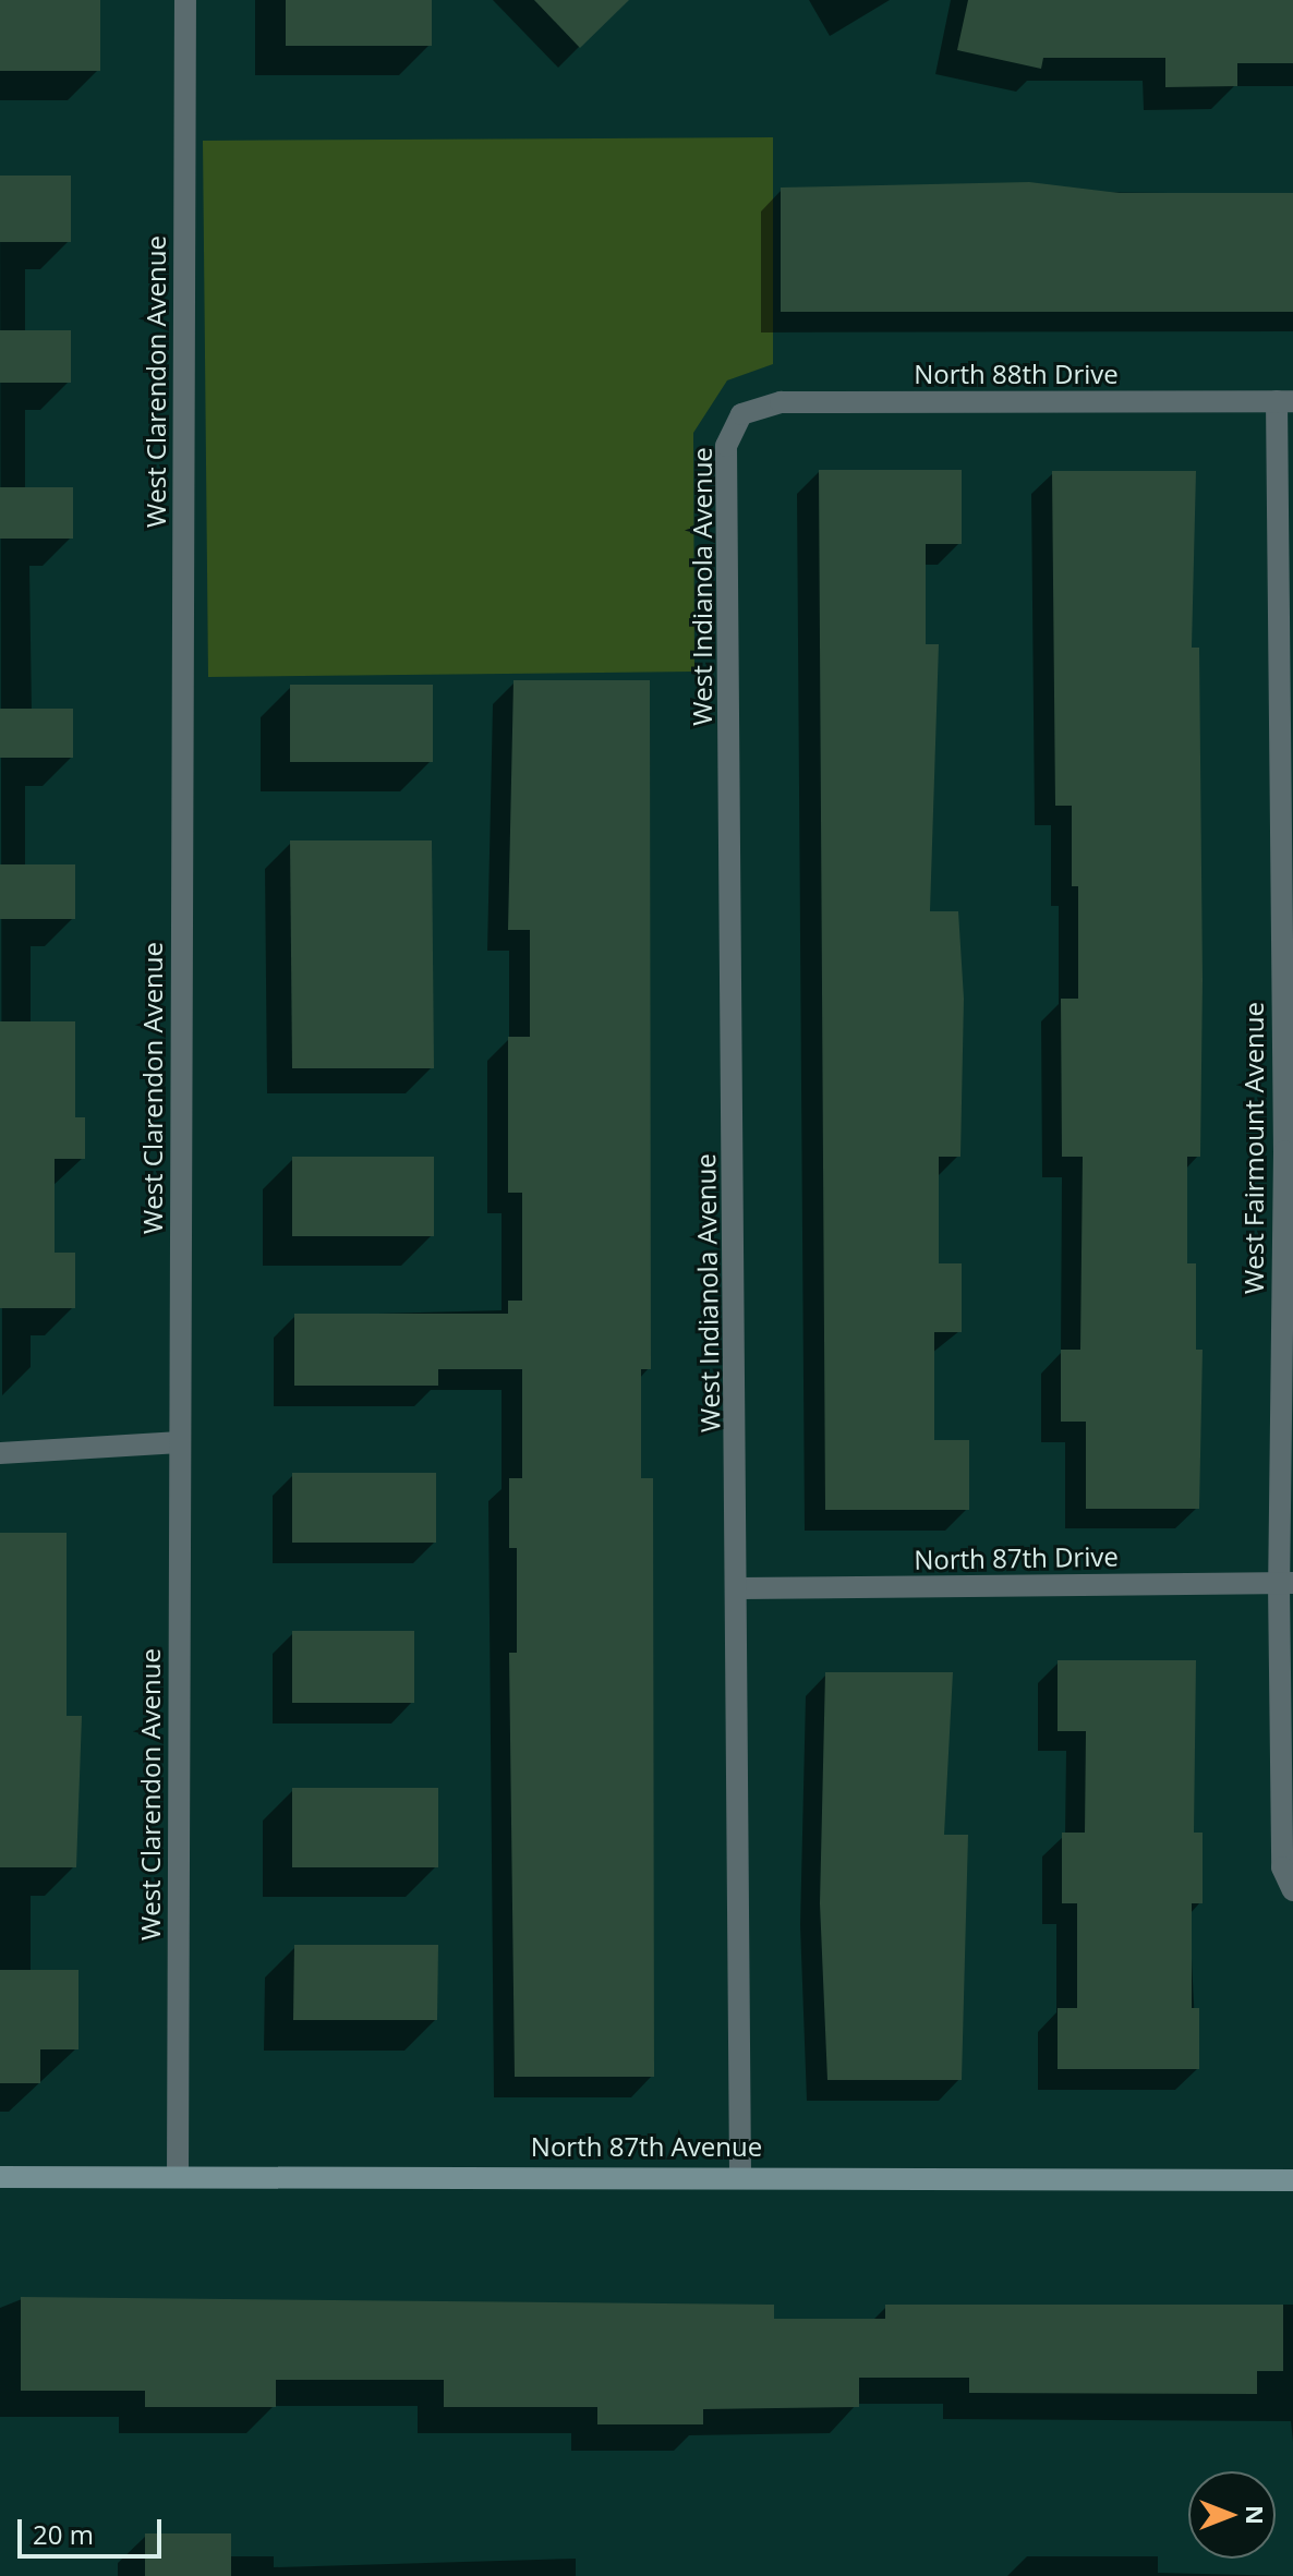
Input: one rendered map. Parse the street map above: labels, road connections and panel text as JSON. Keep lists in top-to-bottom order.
{
  "streets": {
    "street": [
      "North 88th Drive",
      "West Clarendon Avenue",
      "West Indianola Avenue",
      "West Fairmount Avenue",
      "North 87th Drive",
      "North 87th Avenue"
    ]
  },
  "crossings": [
    ["North 88th Drive", "West Indianola Avenue"],
    ["North 88th Drive", "West Fairmount Avenue"],
    ["West Clarendon Avenue", "North 87th Avenue"],
    ["West Indianola Avenue", "North 87th Drive"],
    ["West Indianola Avenue", "North 87th Avenue"],
    ["West Fairmount Avenue", "North 87th Drive"]
  ],
  "scale_bar": "20 m",
  "north": "right"
}
